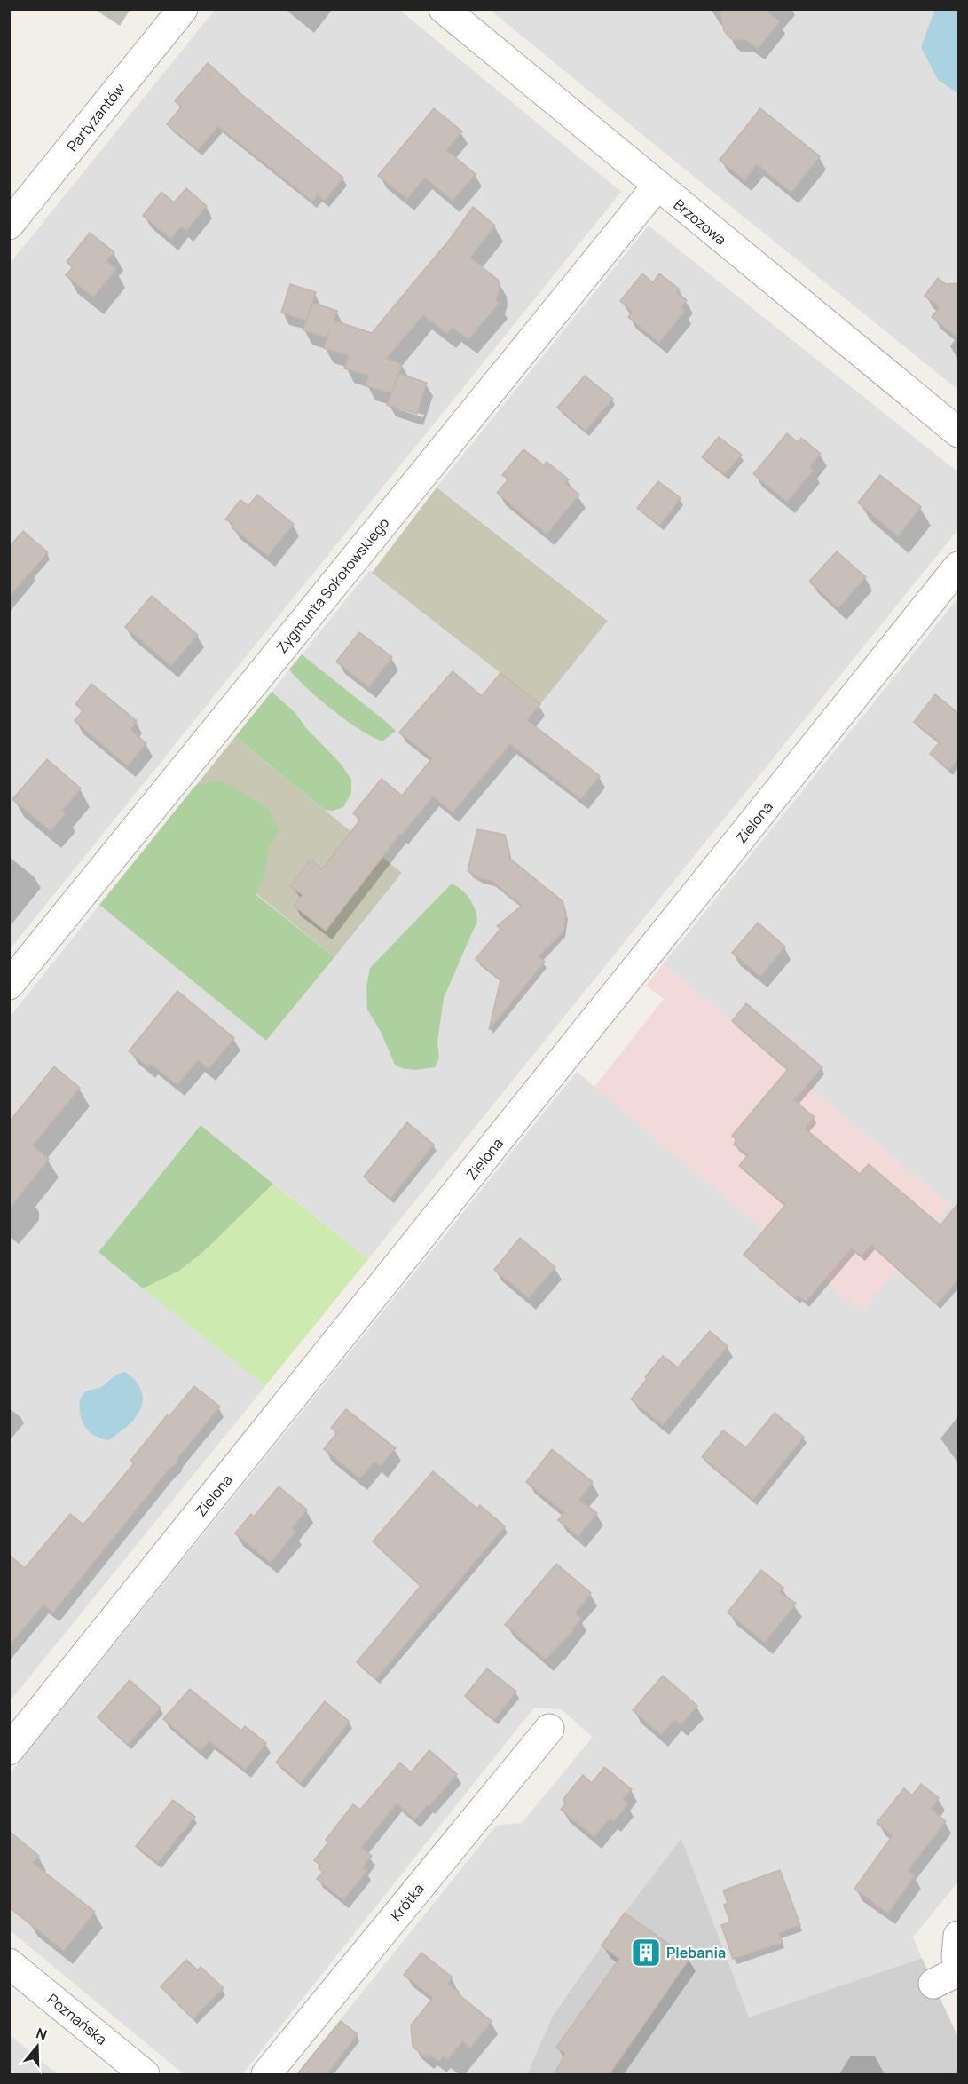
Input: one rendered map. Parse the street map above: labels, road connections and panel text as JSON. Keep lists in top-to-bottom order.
{
  "streets": {
    "street": [
      "Partyzantów",
      "Brzozowa",
      "Zygmunta Sokołowskiego",
      "Zielona",
      "Krótka",
      "Poznańska"
    ]
  },
  "crossings": [
    ["Brzozowa", "Zygmunta Sokołowskiego"]
  ],
  "places": {
    "building": ["Plebania"]
  },
  "north": "top"
}
